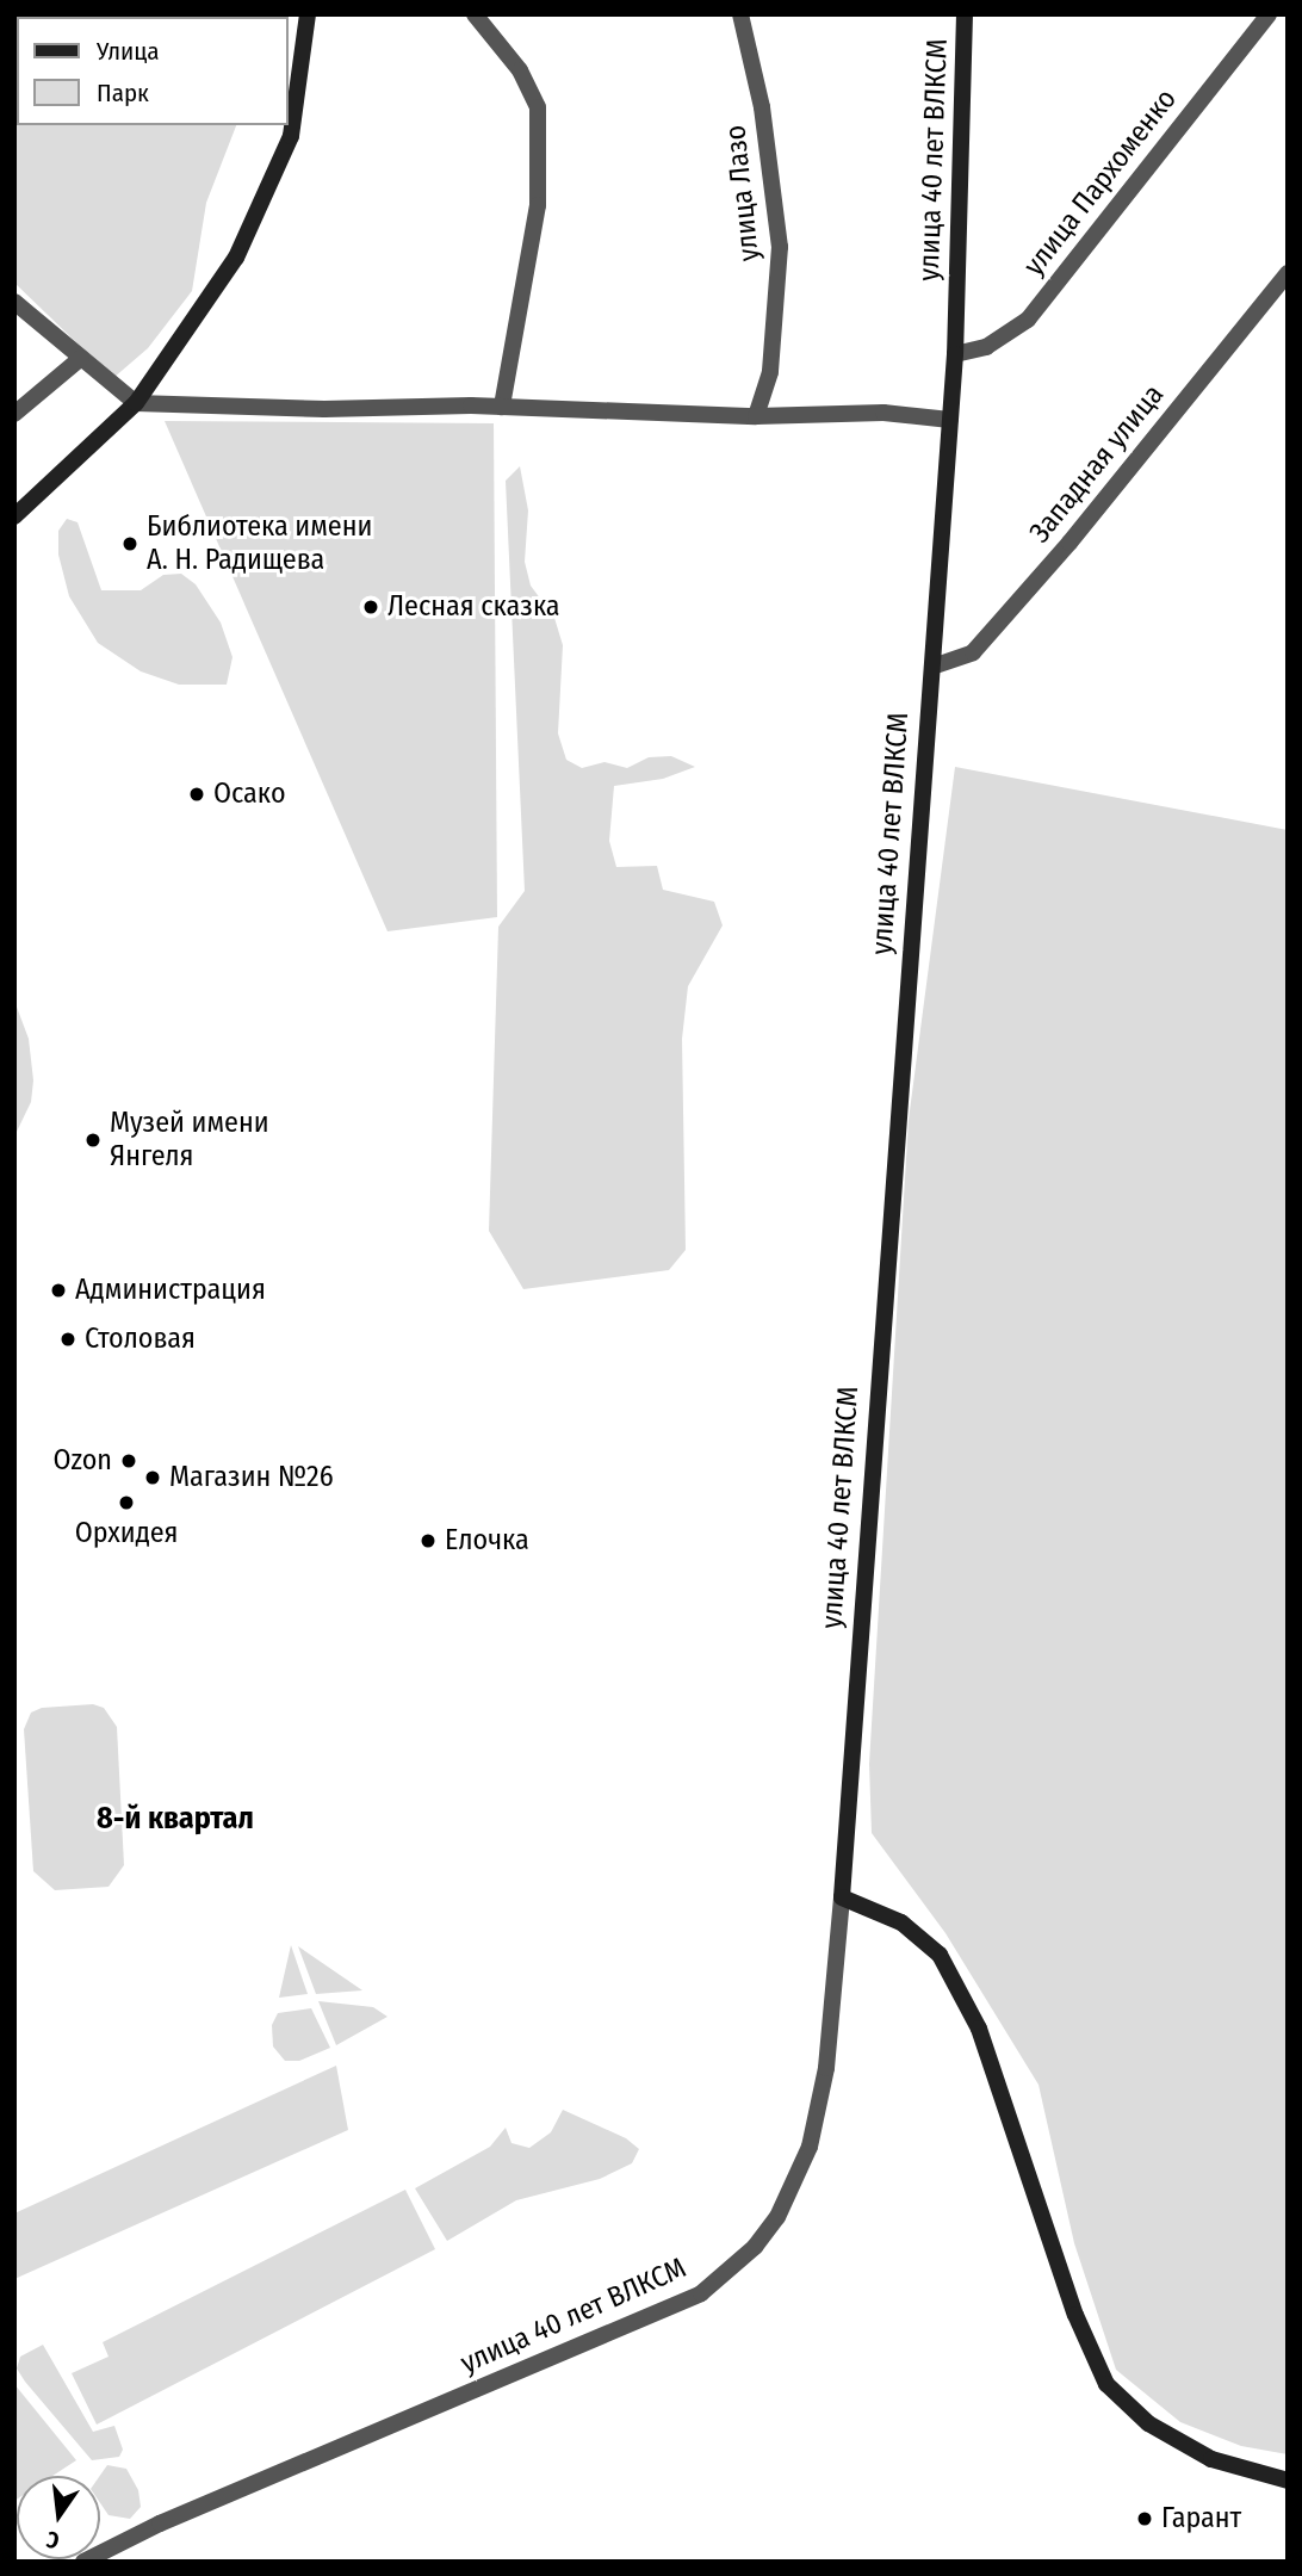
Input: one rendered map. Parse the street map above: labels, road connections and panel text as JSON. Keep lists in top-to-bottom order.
{
  "streets": {
    "street": [
      "улица 40 лет ВЛКСМ",
      "улица Пархоменко",
      "улица Лазо",
      "Западная улица"
    ]
  },
  "crossings": [
    ["улица 40 лет ВЛКСМ", "улица Пархоменко"],
    ["улица 40 лет ВЛКСМ", "Западная улица"]
  ],
  "districts": ["8-й квартал"],
  "places": [
    "Библиотека имени А. Н. Радищева",
    "Лесная сказка",
    "Осако",
    "Музей имени Янгеля",
    "Администрация",
    "Столовая",
    "Ozon",
    "Магазин №26",
    "Орхидея",
    "Елочка",
    "Гарант"
  ],
  "legend": ["Улица", "Парк"],
  "north": "bottom"
}
